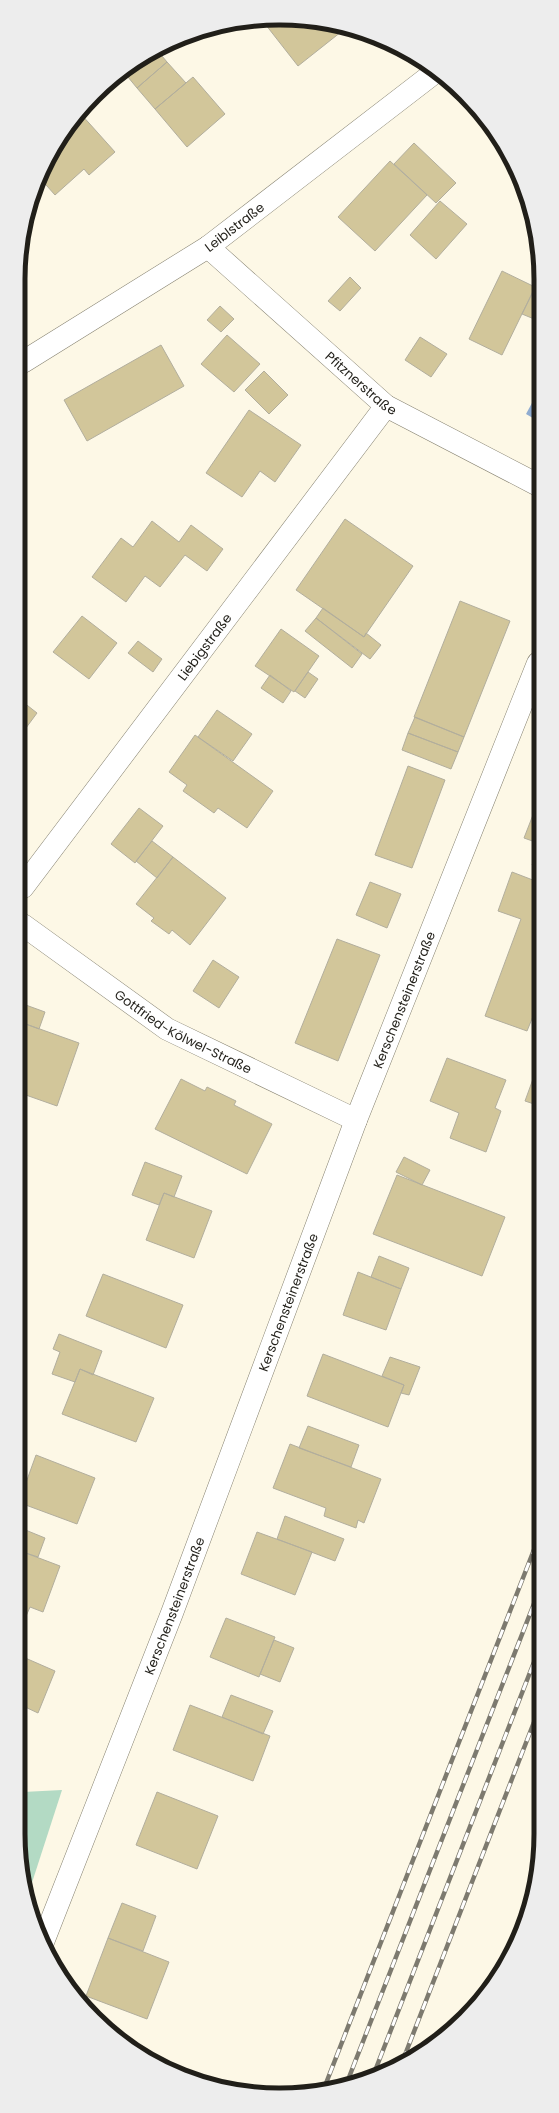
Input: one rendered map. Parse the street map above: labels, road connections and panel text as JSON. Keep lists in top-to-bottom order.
{
  "streets": {
    "street": [
      "Leiblstraße",
      "Pfitznerstraße",
      "Liebigstraße",
      "Kerschensteinerstraße",
      "Gottfried-Kölwel-Straße"
    ]
  },
  "crossings": [
    ["Leiblstraße", "Pfitznerstraße"],
    ["Pfitznerstraße", "Liebigstraße"],
    ["Kerschensteinerstraße", "Gottfried-Kölwel-Straße"]
  ]
}
